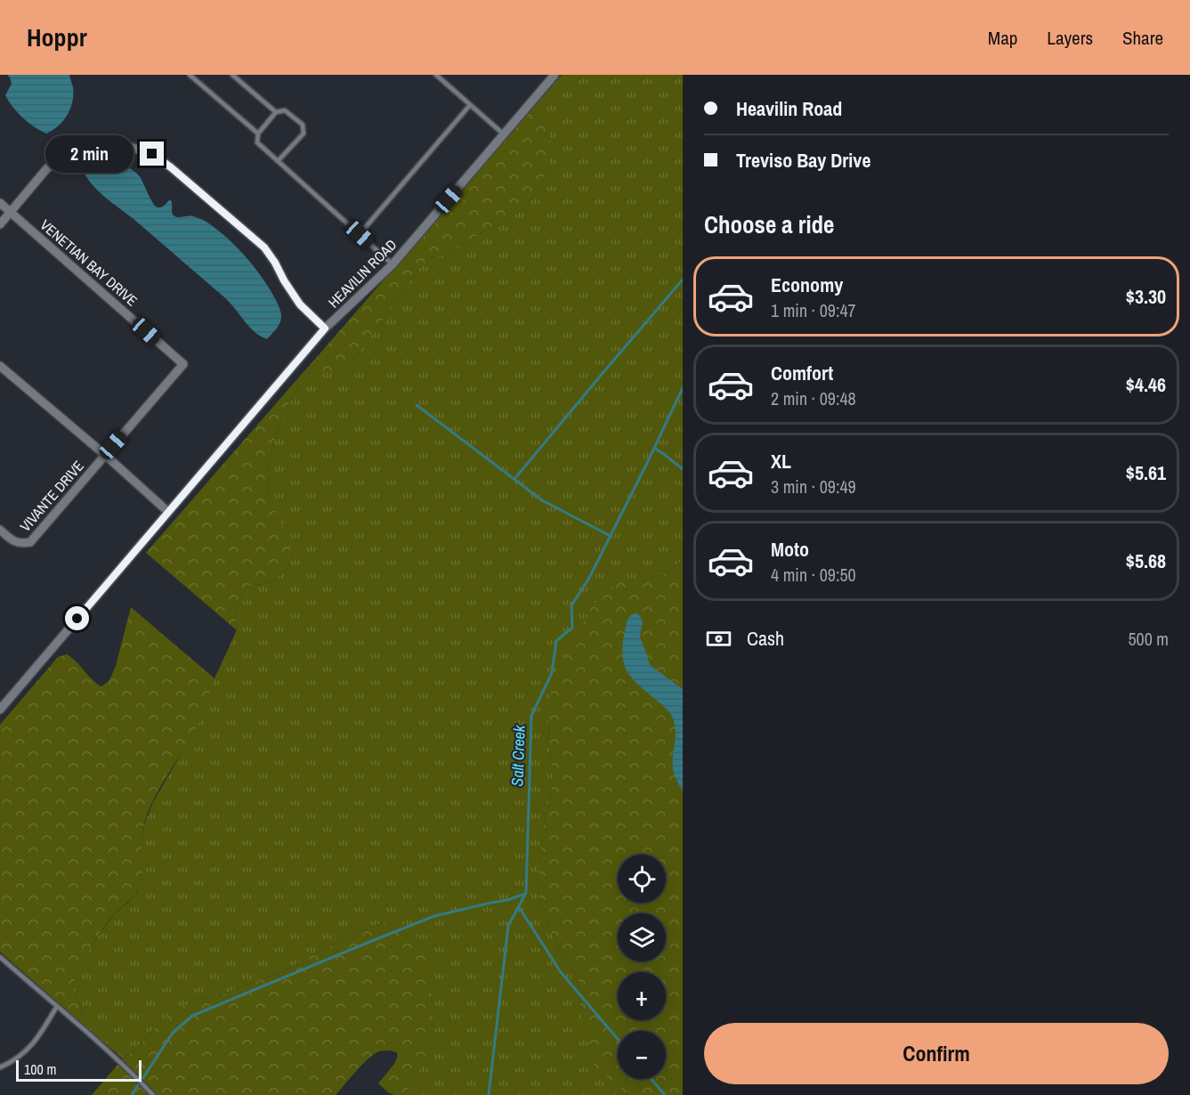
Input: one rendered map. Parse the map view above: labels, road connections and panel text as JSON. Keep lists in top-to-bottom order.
{
  "streets": {
    "street": ["VENETIAN BAY DRIVE", "HEAVILIN ROAD", "VIVANTE DRIVE"]
  },
  "crossings": [
    ["VENETIAN BAY DRIVE", "VIVANTE DRIVE"]
  ],
  "water": ["Salt Creek"],
  "scale_bar": "100 m",
  "page": {
    "header": "Hoppr",
    "nav": ["Map", "Layers", "Share"],
    "banner": ["Heavilin Road", "Treviso Bay Drive"],
    "bubble": "2 min",
    "heading": "Choose a ride",
    "list": [
      {
        "name": "Economy",
        "note": "1 min · 09:47",
        "value": "$3.30"
      },
      {
        "name": "Comfort",
        "note": "2 min · 09:48",
        "value": "$4.46"
      },
      {
        "name": "XL",
        "note": "3 min · 09:49",
        "value": "$5.61"
      },
      {
        "name": "Moto",
        "note": "4 min · 09:50",
        "value": "$5.68"
      }
    ],
    "pay": ["Cash", "500 m"],
    "map_buttons": ["+", "−"],
    "buttons": "Confirm",
    "scale": "100 m"
  }
}
